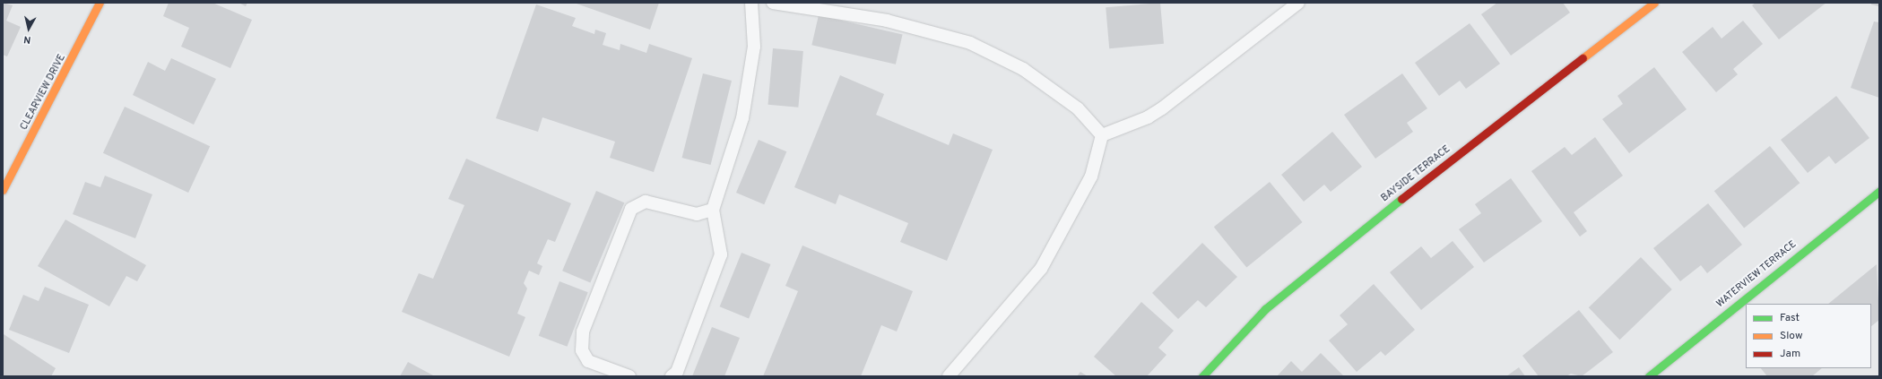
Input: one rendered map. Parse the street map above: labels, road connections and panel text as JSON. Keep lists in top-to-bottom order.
{
  "streets": {
    "street": ["CLEARVIEW DRIVE", "BAYSIDE TERRACE", "WATERVIEW TERRACE"]
  },
  "legend": ["Fast", "Slow", "Jam"],
  "north": "bottom"
}
